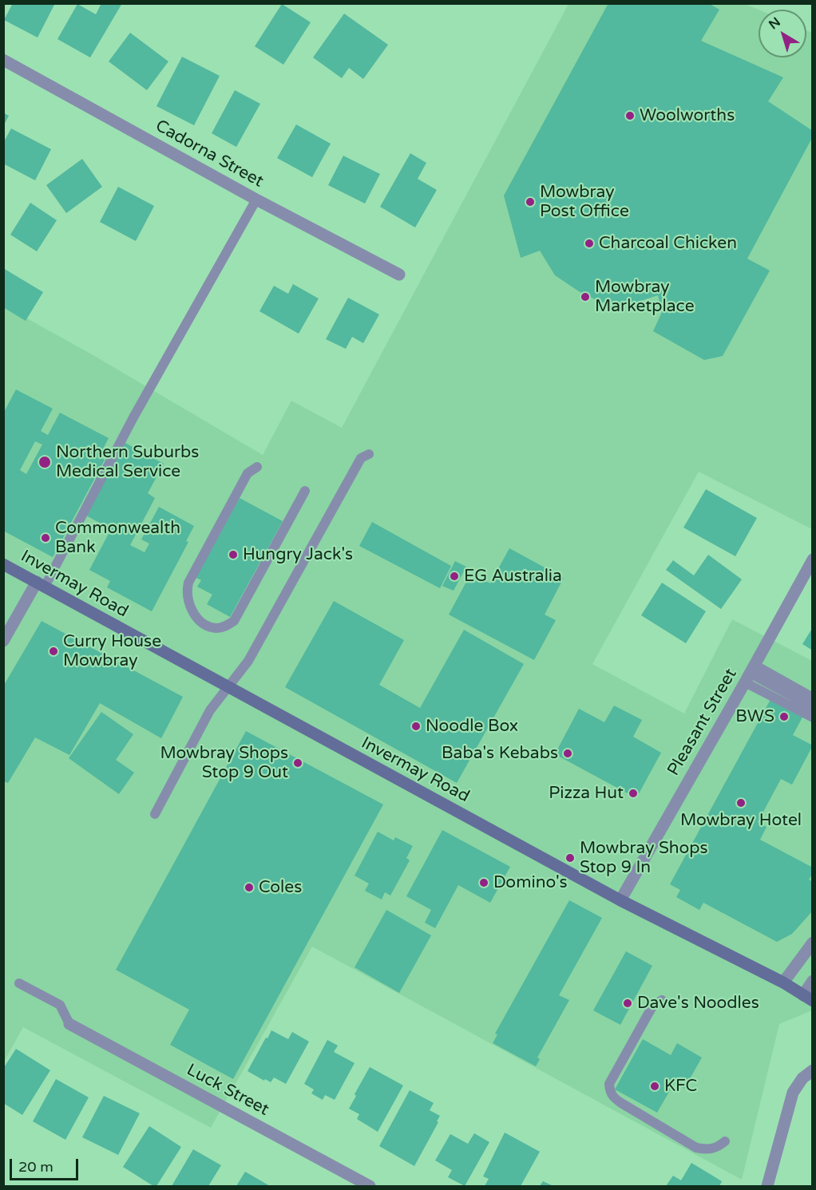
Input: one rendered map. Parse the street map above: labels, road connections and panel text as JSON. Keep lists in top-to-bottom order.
{
  "streets": {
    "main road": ["Invermay Road"],
    "street": ["Cadorna Street", "Pleasant Street", "Luck Street"]
  },
  "crossings": [
    ["Invermay Road", "Pleasant Street"]
  ],
  "places": [
    "Woolworths",
    "Mowbray Post Office",
    "Charcoal Chicken",
    "Mowbray Marketplace",
    "Northern Suburbs Medical Service",
    "Commonwealth Bank",
    "Hungry Jack's",
    "EG Australia",
    "Curry House Mowbray",
    "BWS",
    "Noodle Box",
    "Baba's Kebabs",
    "Mowbray Shops Stop 9 Out",
    "Pizza Hut",
    "Mowbray Hotel",
    "Mowbray Shops Stop 9 In",
    "Domino's",
    "Coles",
    "Dave's Noodles",
    "KFC"
  ],
  "scale_bar": "20 m",
  "north": "top left"
}
